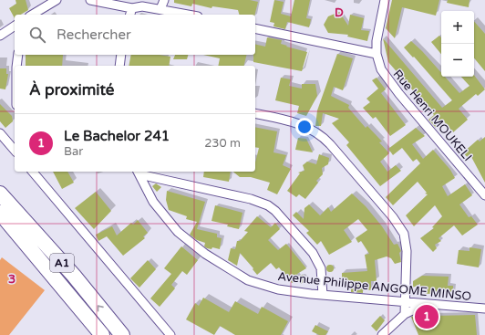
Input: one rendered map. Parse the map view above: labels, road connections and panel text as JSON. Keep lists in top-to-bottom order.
{
  "streets": {
    "highway": ["A1"],
    "street": ["Rue Henri MOUKELI", "Avenue Philippe ANGOME MINSO"]
  },
  "page": {
    "map_buttons": ["+", "−"],
    "search": "Rechercher",
    "heading": "À proximité",
    "list": [
      {
        "mark": "1",
        "name": "Le Bachelor 241",
        "note": "Bar",
        "value": "230 m"
      }
    ],
    "pins": "1"
  },
  "grid": {
    "columns": ["D"],
    "rows": ["3"]
  }
}
